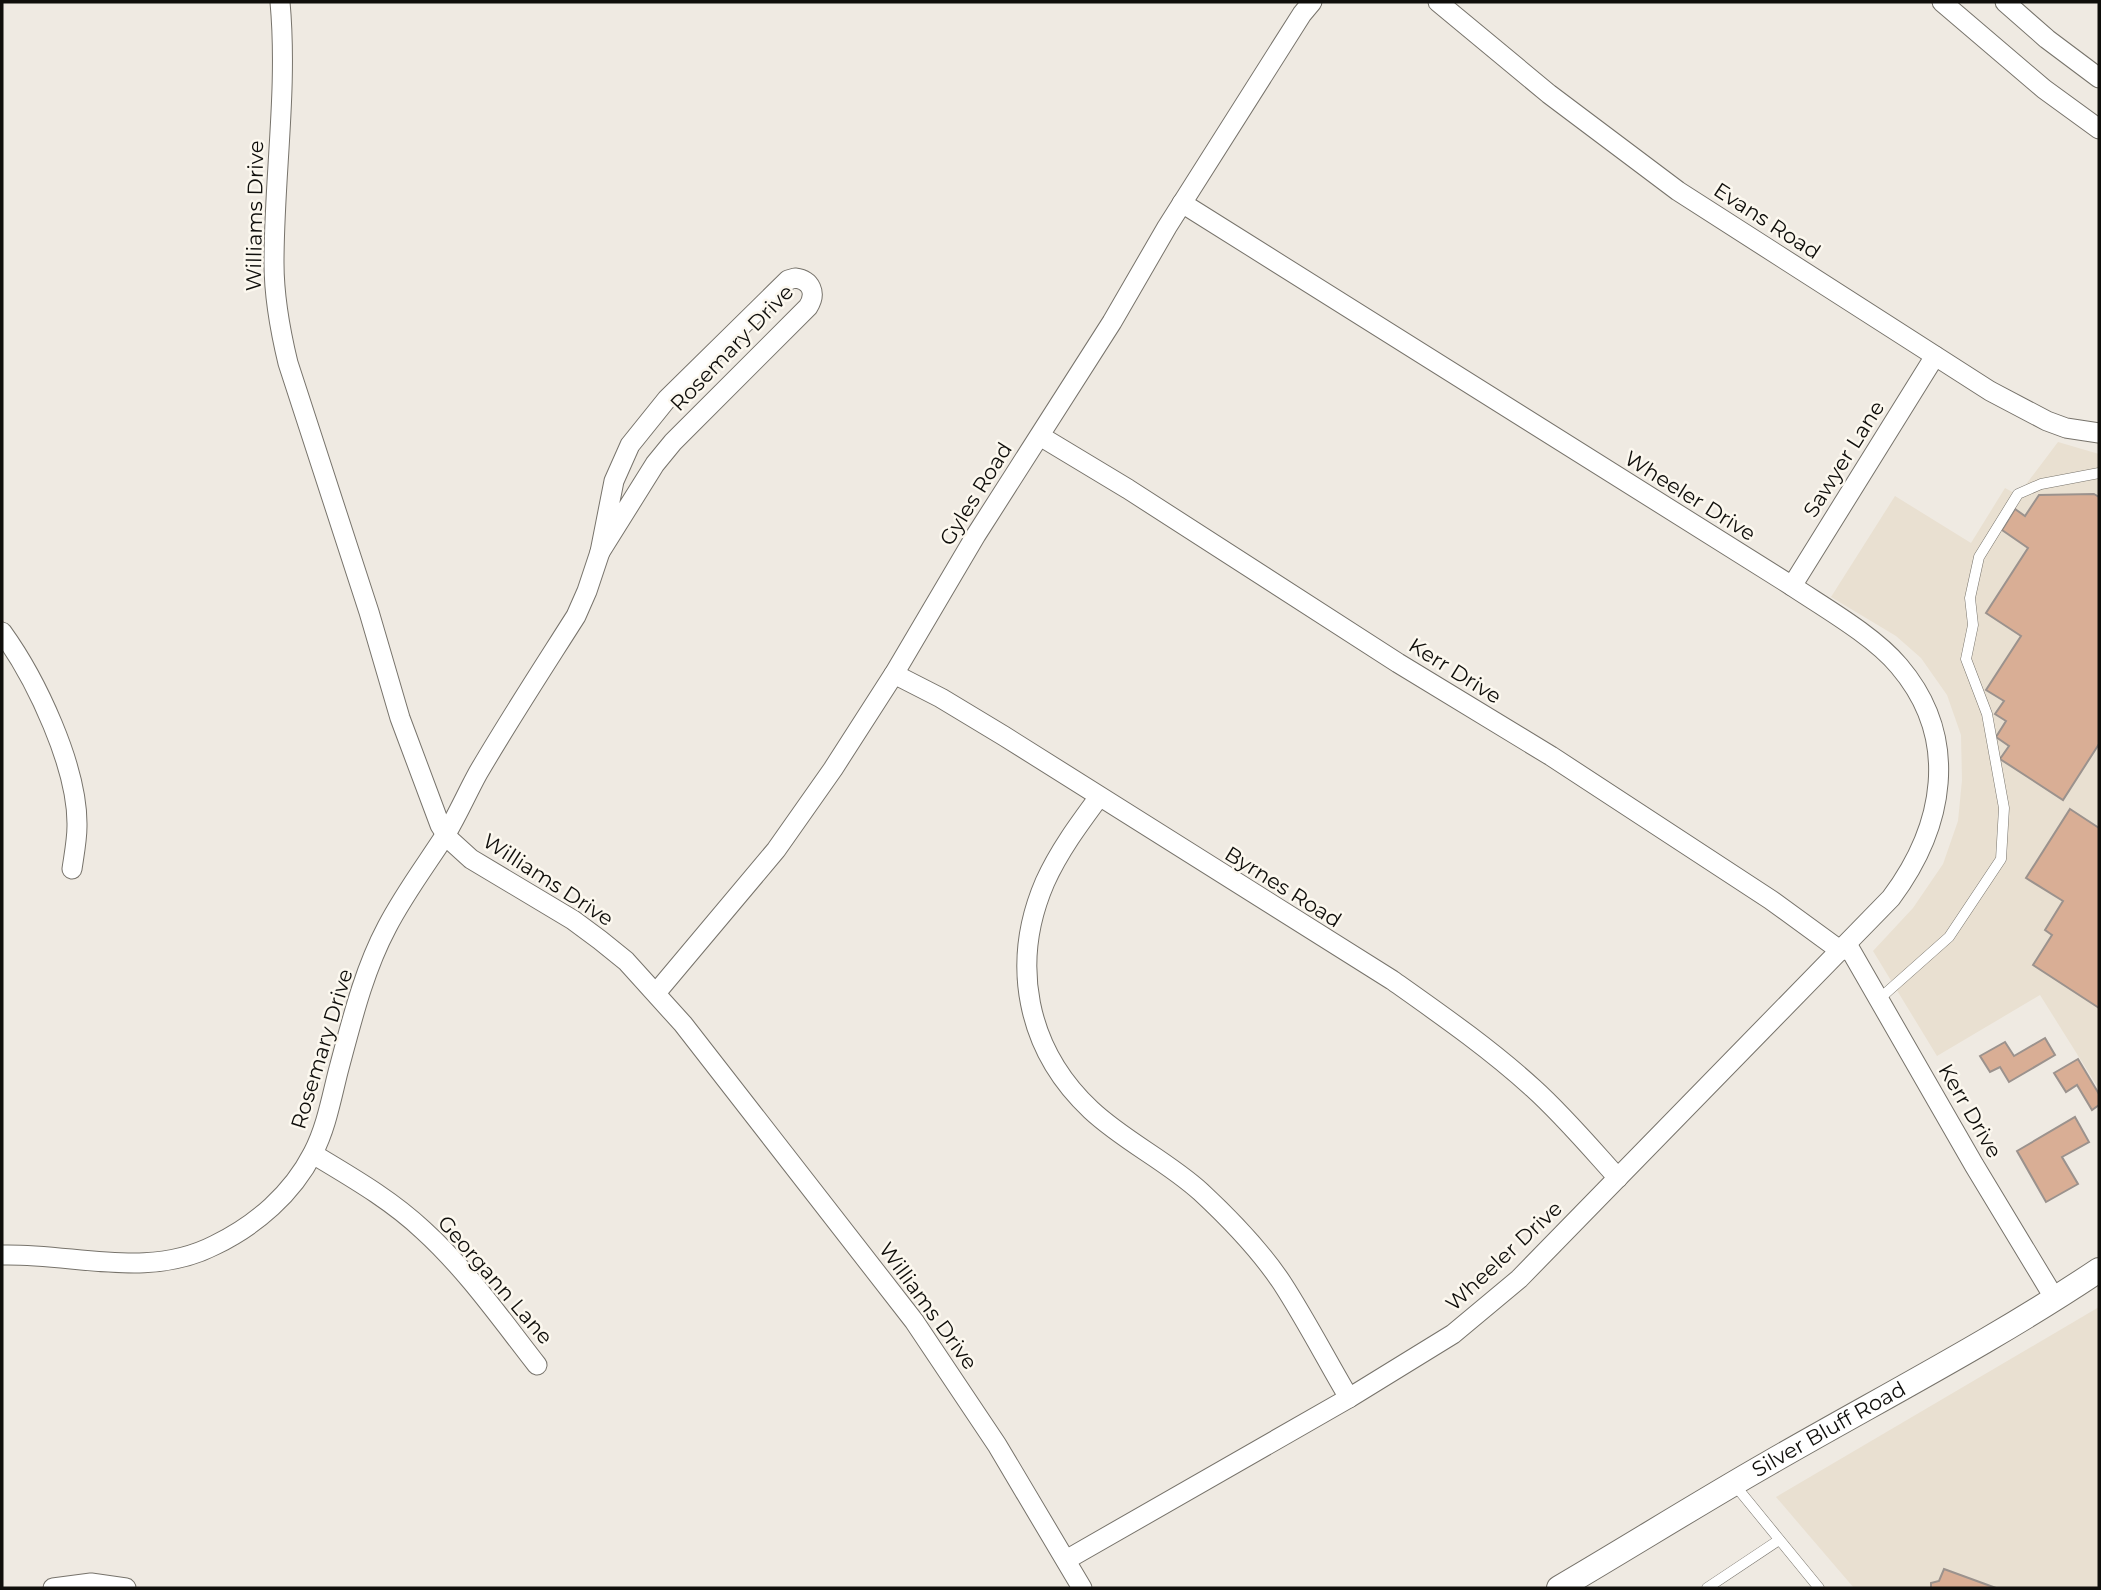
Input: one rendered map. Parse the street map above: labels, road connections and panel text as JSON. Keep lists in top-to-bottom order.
{
  "streets": {
    "street": [
      "Williams Drive",
      "Evans Road",
      "Rosemary Drive",
      "Sawyer Lane",
      "Gyles Road",
      "Wheeler Drive",
      "Kerr Drive",
      "Byrnes Road",
      "Georgann Lane",
      "Silver Bluff Road"
    ]
  },
  "crossings": [
    ["Williams Drive", "Rosemary Drive"],
    ["Williams Drive", "Gyles Road"],
    ["Williams Drive", "Wheeler Drive"],
    ["Evans Road", "Sawyer Lane"],
    ["Rosemary Drive", "Georgann Lane"],
    ["Sawyer Lane", "Wheeler Drive"],
    ["Gyles Road", "Wheeler Drive"],
    ["Gyles Road", "Kerr Drive"],
    ["Gyles Road", "Byrnes Road"],
    ["Wheeler Drive", "Kerr Drive"],
    ["Wheeler Drive", "Byrnes Road"],
    ["Kerr Drive", "Silver Bluff Road"]
  ]
}
